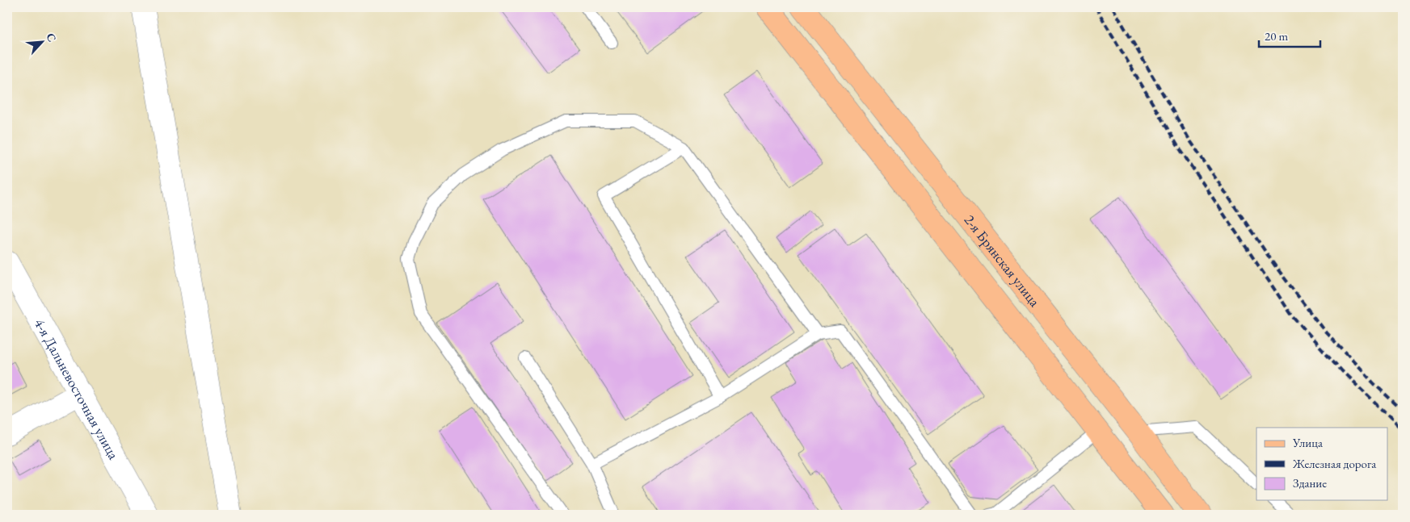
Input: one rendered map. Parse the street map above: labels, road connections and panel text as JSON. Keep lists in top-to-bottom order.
{
  "streets": {
    "main road": ["2-я Брянская улица"],
    "street": ["4-я Дальневосточная улица"]
  },
  "legend": ["Улица", "Железная дорога", "Здание"],
  "scale_bar": "20 m",
  "north": "top right"
}
